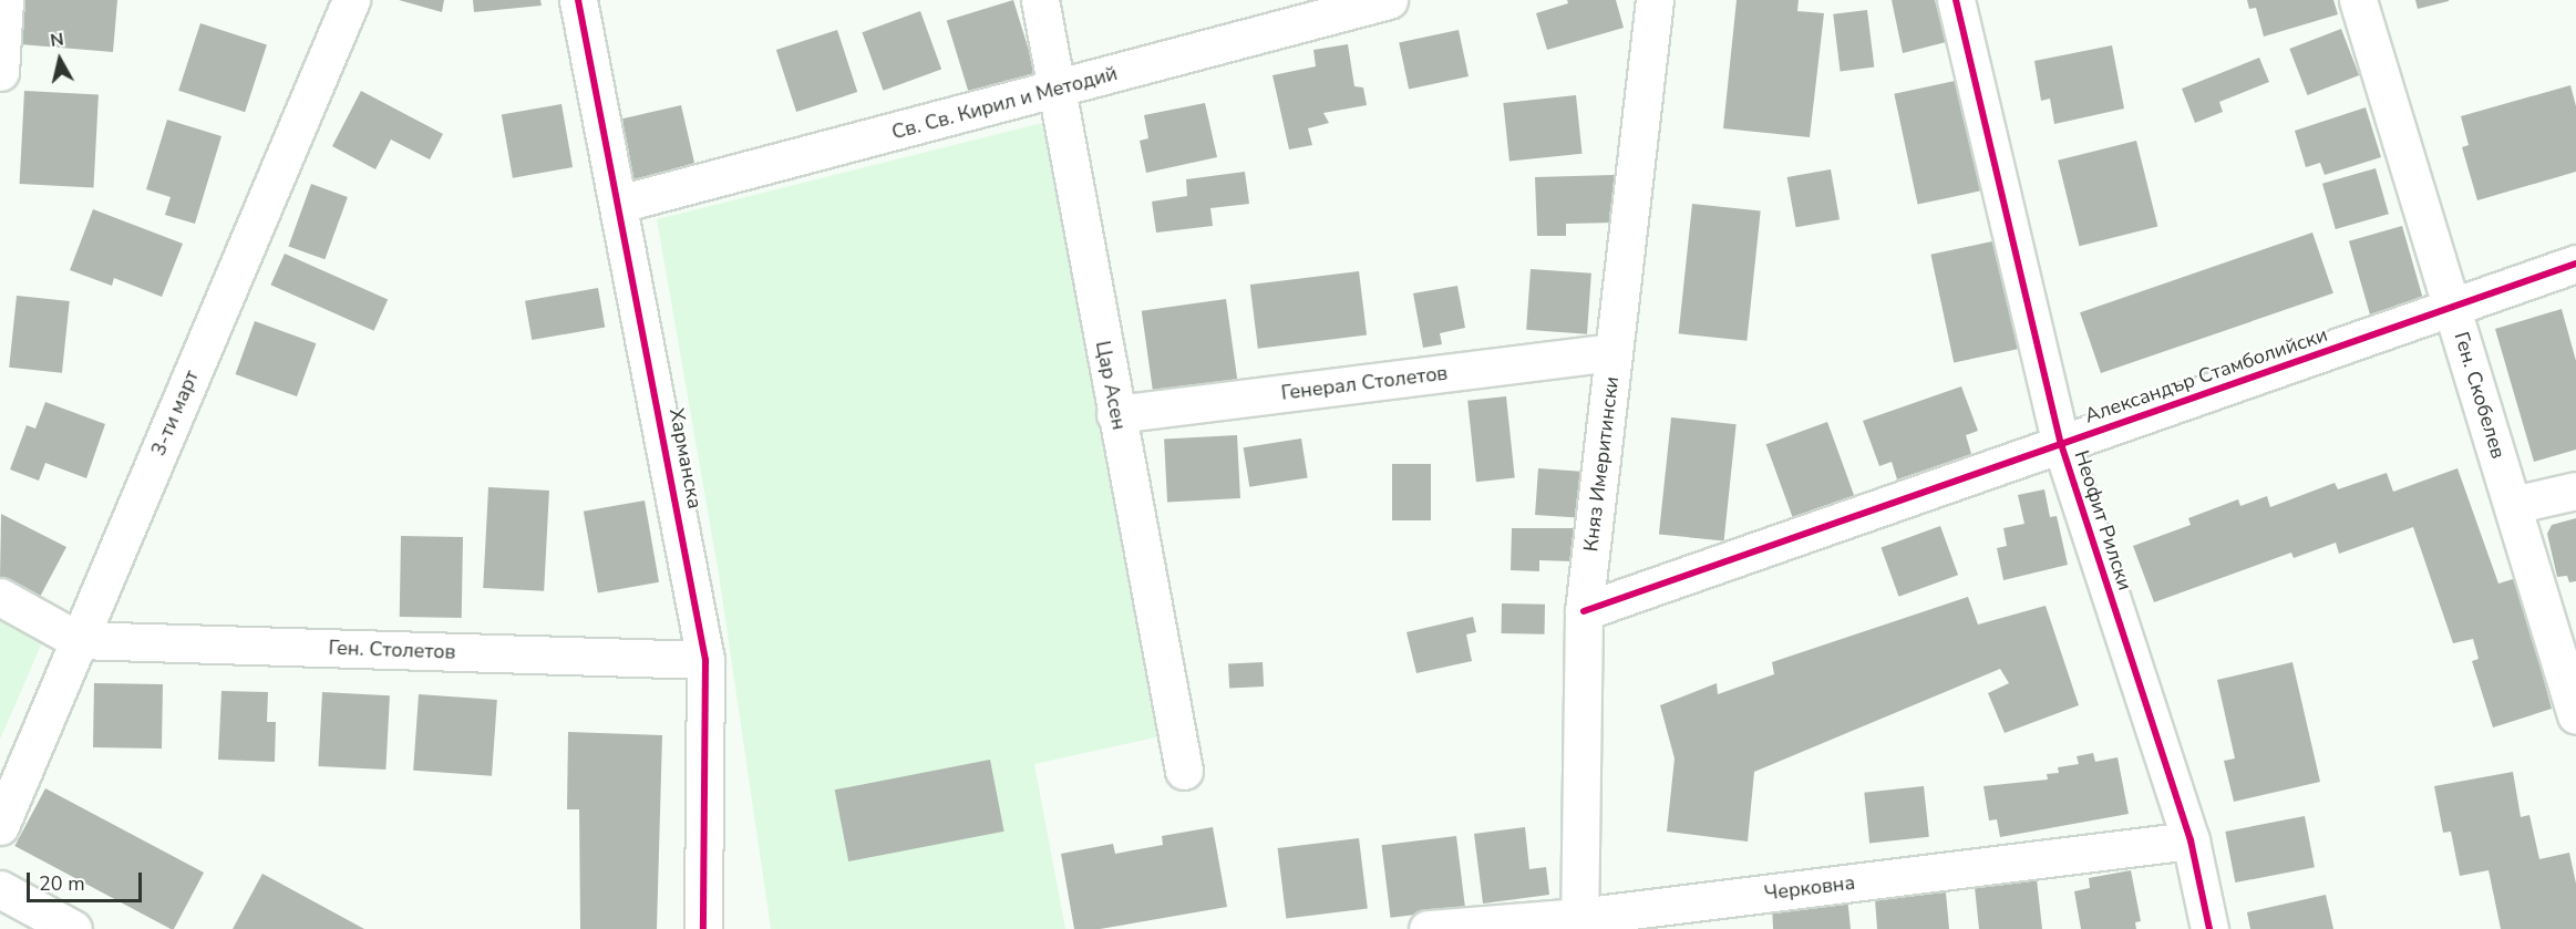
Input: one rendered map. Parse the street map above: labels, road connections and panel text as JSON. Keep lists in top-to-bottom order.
{
  "streets": {
    "street": [
      "Св. Св. Кирил и Методий",
      "Александър Стамболийски",
      "Генерал Столетов",
      "Цар Асен",
      "Ген. Скобелев",
      "3-ти март",
      "Харманска",
      "Княз Имеритински",
      "Неофит Рилски",
      "Ген. Столетов",
      "Черковна"
    ]
  },
  "crossings": [
    ["Св. Св. Кирил и Методий", "Цар Асен"],
    ["Св. Св. Кирил и Методий", "Харманска"],
    ["Александър Стамболийски", "Ген. Скобелев"],
    ["Александър Стамболийски", "Княз Имеритински"],
    ["Александър Стамболийски", "Неофит Рилски"],
    ["Генерал Столетов", "Цар Асен"],
    ["Генерал Столетов", "Княз Имеритински"],
    ["3-ти март", "Ген. Столетов"],
    ["Харманска", "Ген. Столетов"],
    ["Княз Имеритински", "Черковна"],
    ["Неофит Рилски", "Черковна"]
  ],
  "scale_bar": "20 m",
  "north": "top"
}
